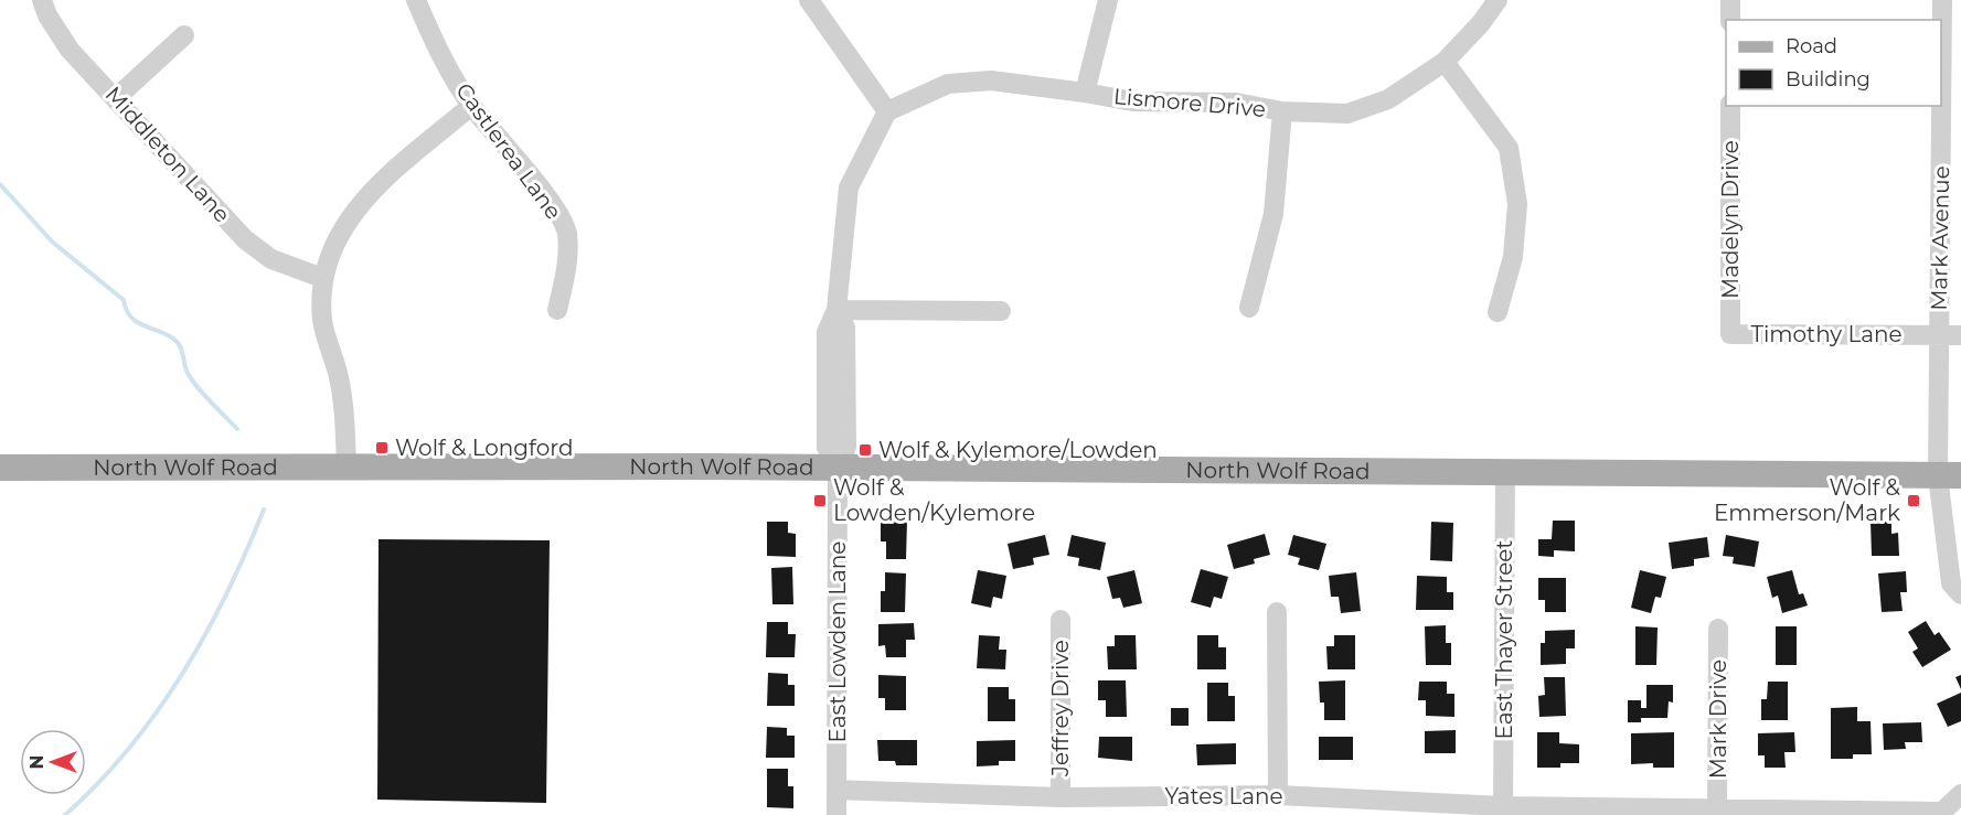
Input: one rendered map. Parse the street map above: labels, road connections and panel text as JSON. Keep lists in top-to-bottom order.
{
  "streets": {
    "main road": ["North Wolf Road"],
    "street": [
      "Lismore Drive",
      "Castlerea Lane",
      "Middleton Lane",
      "Madelyn Drive",
      "Mark Avenue",
      "Timothy Lane",
      "East Thayer Street",
      "East Lowden Lane",
      "Jeffrey Drive",
      "Mark Drive",
      "Yates Lane"
    ]
  },
  "crossings": [
    ["Madelyn Drive", "Timothy Lane"],
    ["Mark Avenue", "Timothy Lane"],
    ["Mark Avenue", "North Wolf Road"],
    ["North Wolf Road", "East Thayer Street"],
    ["North Wolf Road", "East Lowden Lane"],
    ["East Thayer Street", "Yates Lane"],
    ["East Lowden Lane", "Yates Lane"],
    ["Jeffrey Drive", "Yates Lane"],
    ["Mark Drive", "Yates Lane"]
  ],
  "places": {
    "transit": [
      "Wolf & Longford",
      "Wolf & Kylemore/Lowden",
      "Wolf & Lowden/Kylemore",
      "Wolf & Emmerson/Mark"
    ]
  },
  "legend": ["Road", "Building"],
  "north": "left"
}
